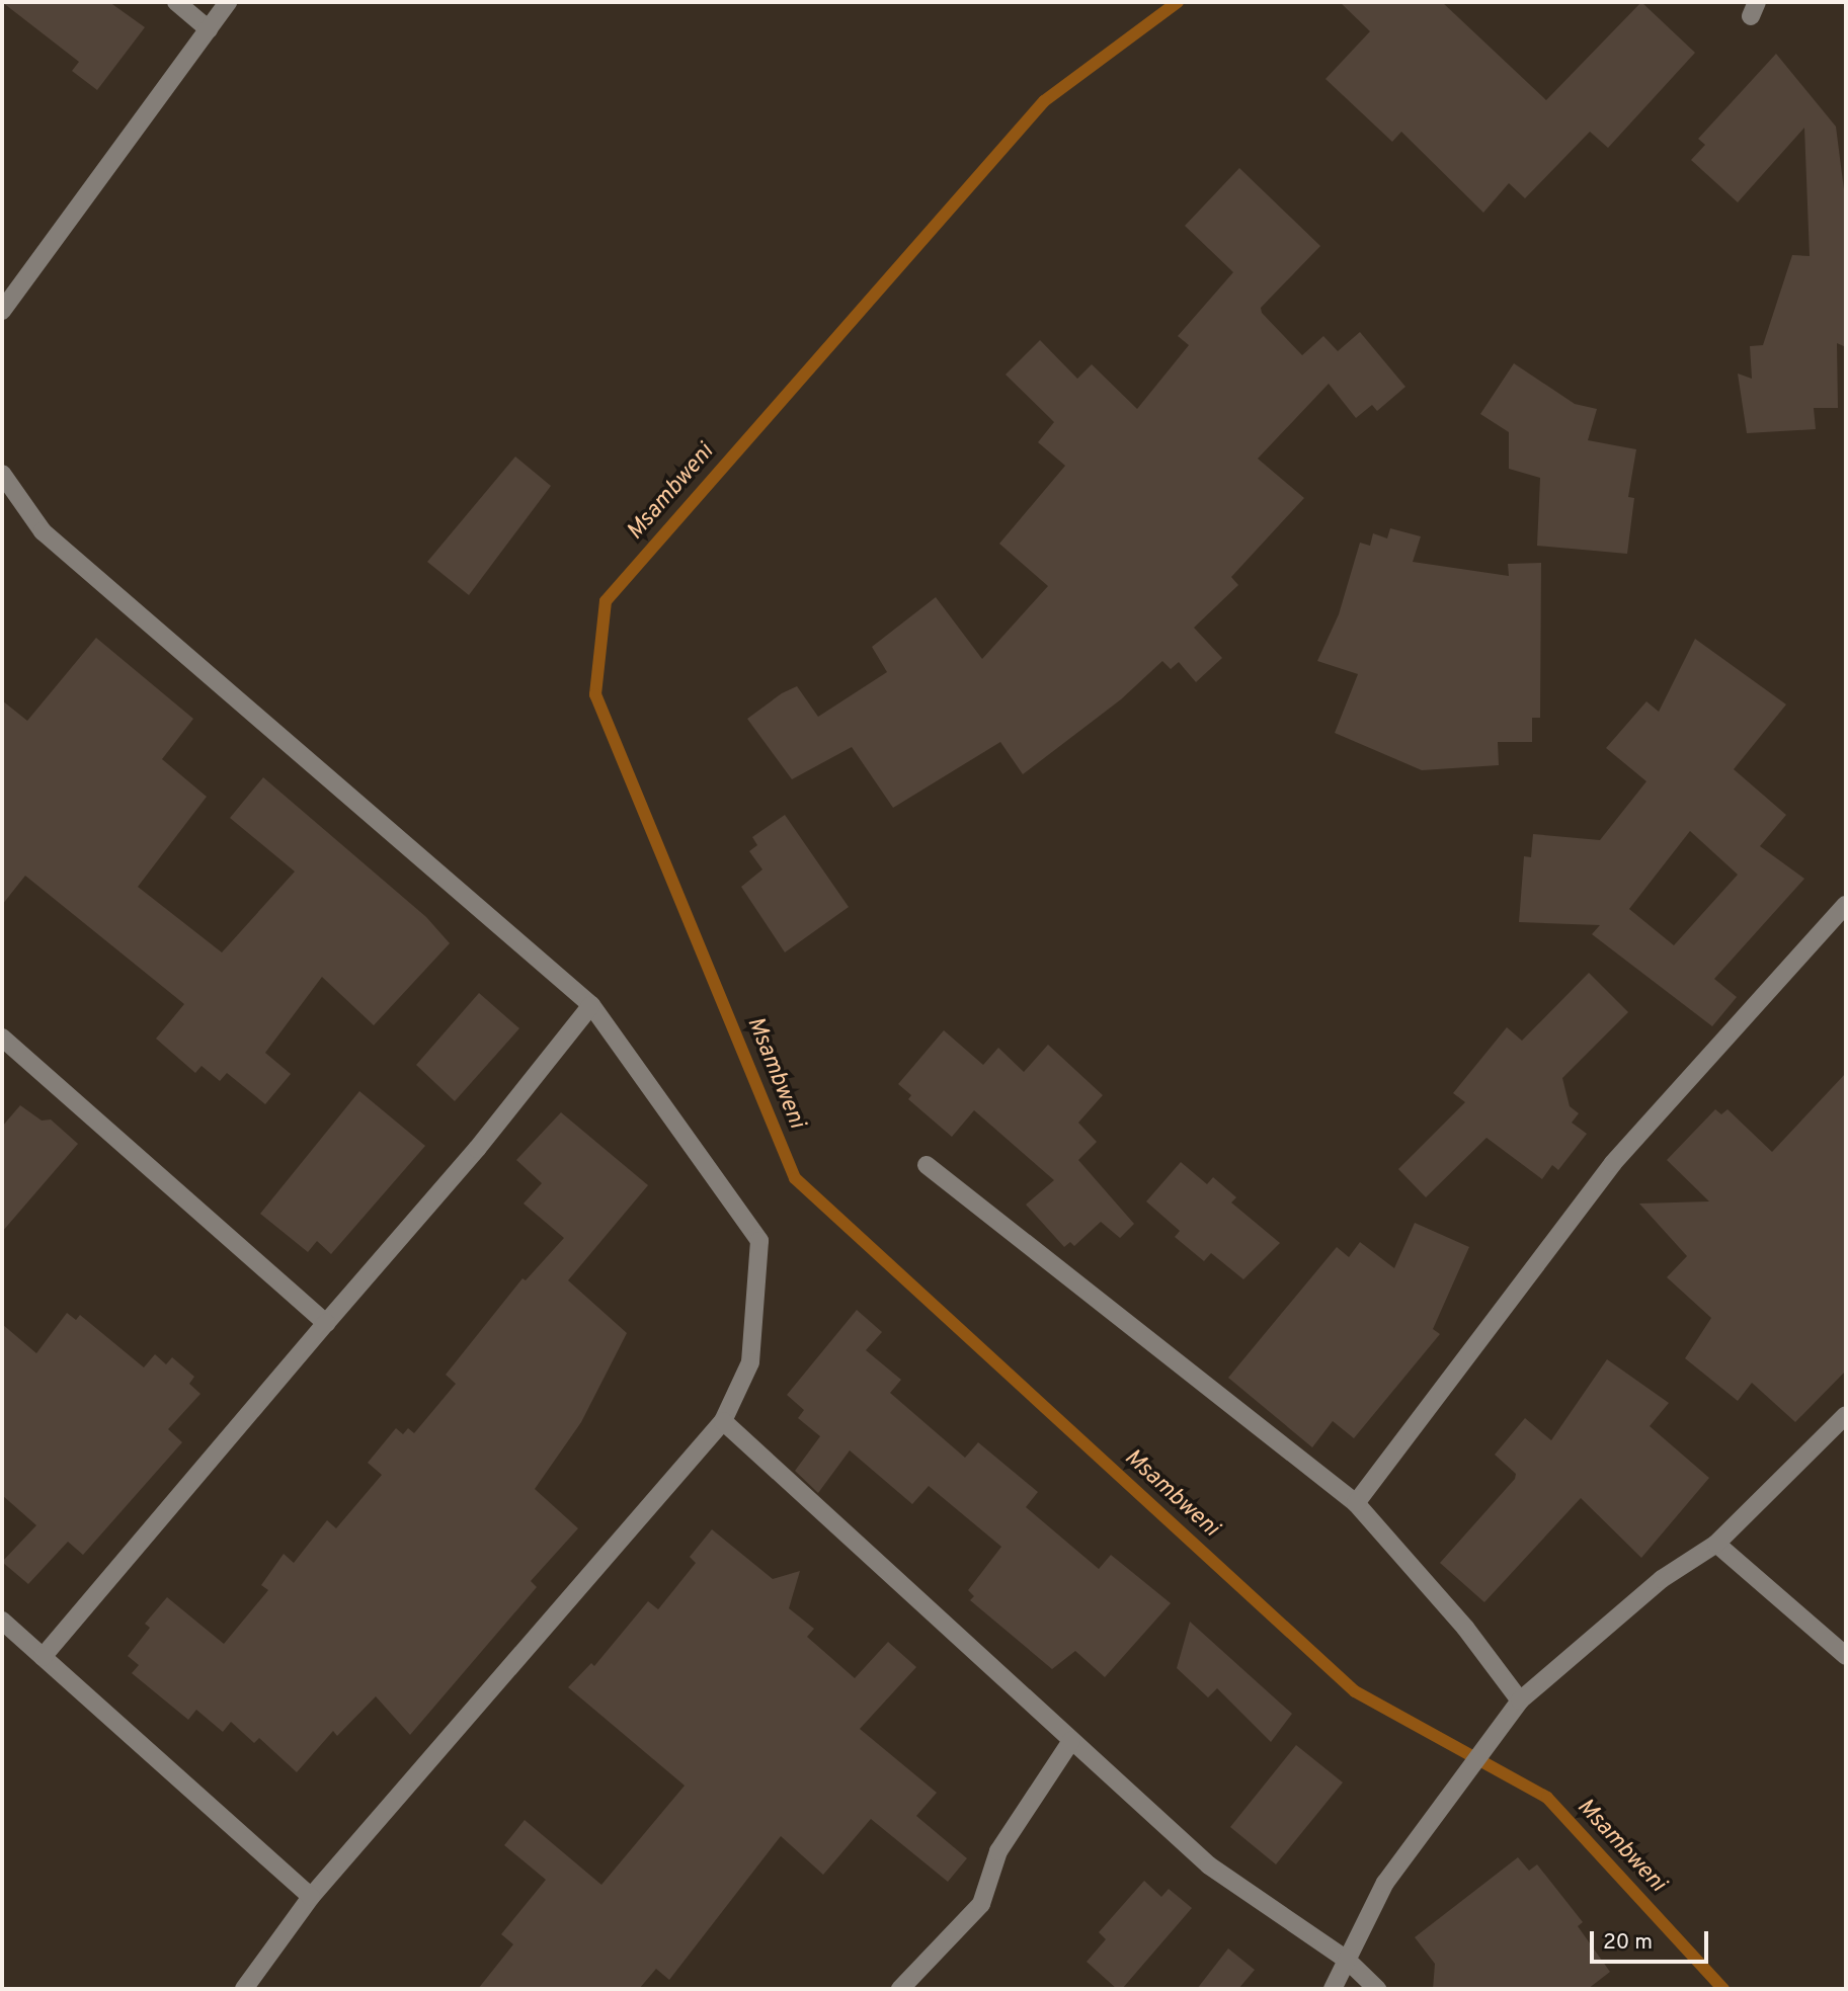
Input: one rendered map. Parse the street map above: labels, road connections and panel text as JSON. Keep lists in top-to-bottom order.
{
  "water": ["Msambweni"],
  "scale_bar": "20 m"
}
